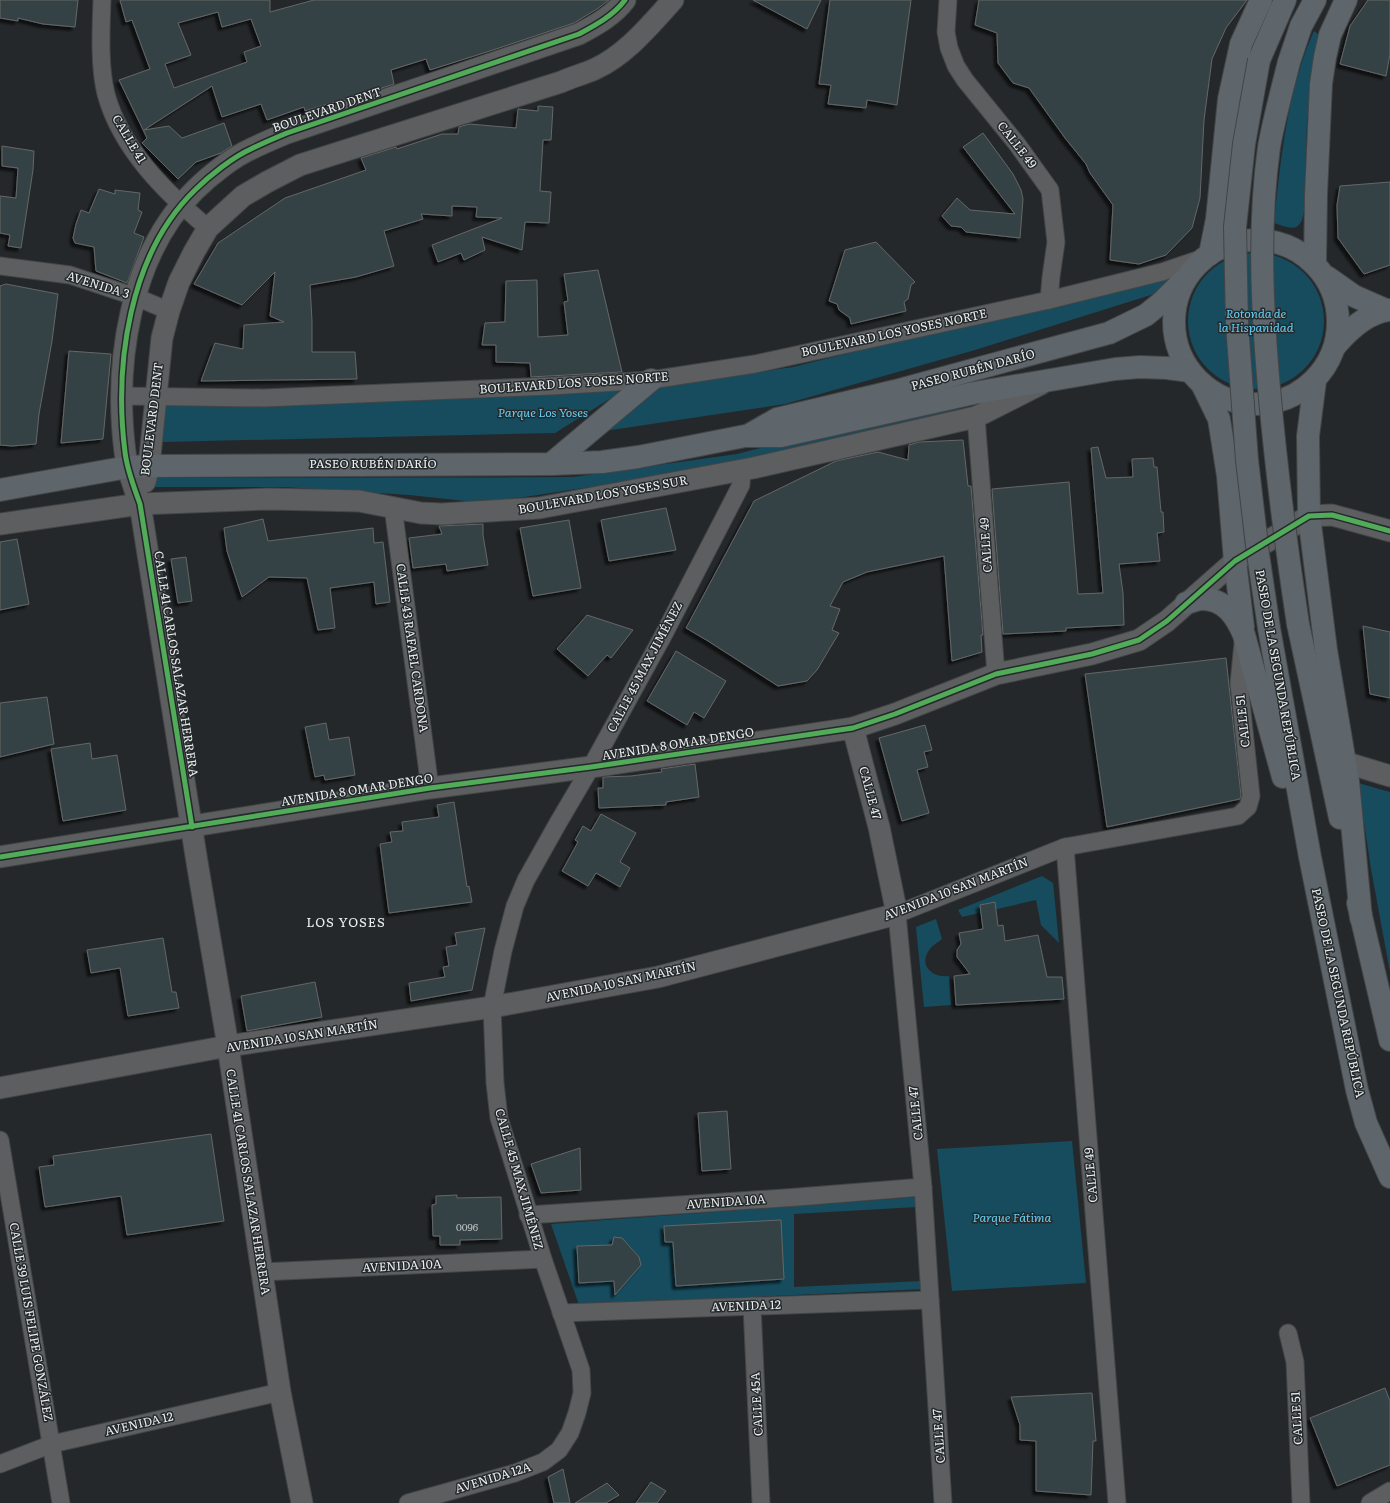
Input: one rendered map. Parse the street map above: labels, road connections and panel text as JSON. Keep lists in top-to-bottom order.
{
  "streets": {
    "highway": ["PASEO RUBÉN DARÍO", "PASEO DE LA SEGUNDA REPÚBLICA"],
    "street": [
      "BOULEVARD DENT",
      "CALLE 41",
      "CALLE 49",
      "AVENIDA 3",
      "BOULEVARD LOS YOSES NORTE",
      "BOULEVARD LOS YOSES SUR",
      "CALLE 43 RAFAEL CARDONA",
      "CALLE 41 CARLOS SALAZAR HERRERA",
      "CALLE 45 MAX JIMÉNEZ",
      "CALLE 51",
      "AVENIDA 8 OMAR DENGO",
      "CALLE 47",
      "AVENIDA 10 SAN MARTÍN",
      "AVENIDA 10A",
      "AVENIDA 12",
      "CALLE 39 LUIS FELIPE GONZÁLEZ",
      "CALLE 45A",
      "AVENIDA 12A"
    ]
  },
  "crossings": [
    ["BOULEVARD DENT", "CALLE 41"],
    ["BOULEVARD DENT", "AVENIDA 3"],
    ["BOULEVARD DENT", "BOULEVARD LOS YOSES NORTE"],
    ["BOULEVARD DENT", "PASEO RUBÉN DARÍO"],
    ["BOULEVARD DENT", "BOULEVARD LOS YOSES SUR"],
    ["BOULEVARD DENT", "CALLE 41 CARLOS SALAZAR HERRERA"],
    ["CALLE 49", "BOULEVARD LOS YOSES NORTE"],
    ["CALLE 49", "BOULEVARD LOS YOSES SUR"],
    ["CALLE 49", "AVENIDA 8 OMAR DENGO"],
    ["CALLE 49", "AVENIDA 10 SAN MARTÍN"],
    ["PASEO RUBÉN DARÍO", "BOULEVARD LOS YOSES SUR"],
    ["BOULEVARD LOS YOSES SUR", "CALLE 43 RAFAEL CARDONA"],
    ["BOULEVARD LOS YOSES SUR", "CALLE 41 CARLOS SALAZAR HERRERA"],
    ["BOULEVARD LOS YOSES SUR", "CALLE 45 MAX JIMÉNEZ"],
    ["CALLE 43 RAFAEL CARDONA", "AVENIDA 8 OMAR DENGO"],
    ["CALLE 41 CARLOS SALAZAR HERRERA", "AVENIDA 8 OMAR DENGO"],
    ["CALLE 41 CARLOS SALAZAR HERRERA", "AVENIDA 10 SAN MARTÍN"],
    ["CALLE 41 CARLOS SALAZAR HERRERA", "AVENIDA 10A"],
    ["CALLE 41 CARLOS SALAZAR HERRERA", "AVENIDA 12"],
    ["CALLE 45 MAX JIMÉNEZ", "AVENIDA 8 OMAR DENGO"],
    ["CALLE 45 MAX JIMÉNEZ", "AVENIDA 10 SAN MARTÍN"],
    ["CALLE 45 MAX JIMÉNEZ", "AVENIDA 10A"],
    ["CALLE 45 MAX JIMÉNEZ", "AVENIDA 12"],
    ["CALLE 45 MAX JIMÉNEZ", "AVENIDA 12A"],
    ["CALLE 51", "AVENIDA 10 SAN MARTÍN"],
    ["AVENIDA 8 OMAR DENGO", "CALLE 47"],
    ["CALLE 47", "AVENIDA 10 SAN MARTÍN"],
    ["CALLE 47", "AVENIDA 10A"],
    ["CALLE 47", "AVENIDA 12"],
    ["AVENIDA 12", "CALLE 39 LUIS FELIPE GONZÁLEZ"],
    ["AVENIDA 12", "CALLE 45A"]
  ],
  "districts": ["LOS YOSES"],
  "parks": ["Rotonda de la Hispanidad", "Parque Los Yoses", "Parque Fátima"],
  "house_numbers": ["0096"]
}
